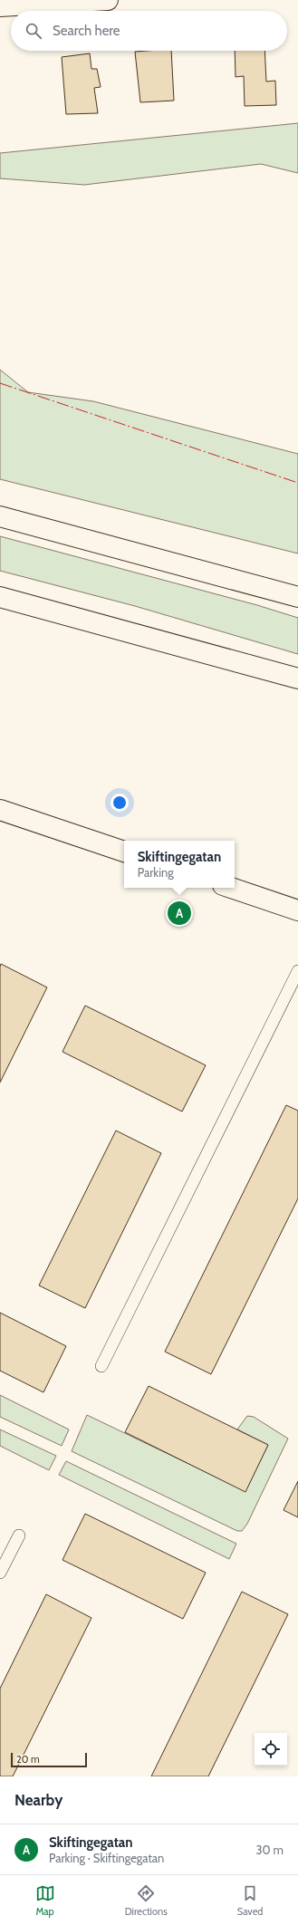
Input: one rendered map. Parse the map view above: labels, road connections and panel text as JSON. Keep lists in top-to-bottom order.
{
  "scale_bar": "20 m",
  "page": {
    "search": "Search here",
    "popup": ["Skiftingegatan", "Parking"],
    "pins": "A",
    "scale": "20 m",
    "heading": "Nearby",
    "list": [
      {
        "mark": "A",
        "name": "Skiftingegatan",
        "note": "Parking · Skiftingegatan",
        "value": "30 m"
      }
    ],
    "nav": ["Map", "Directions", "Saved"]
  }
}
